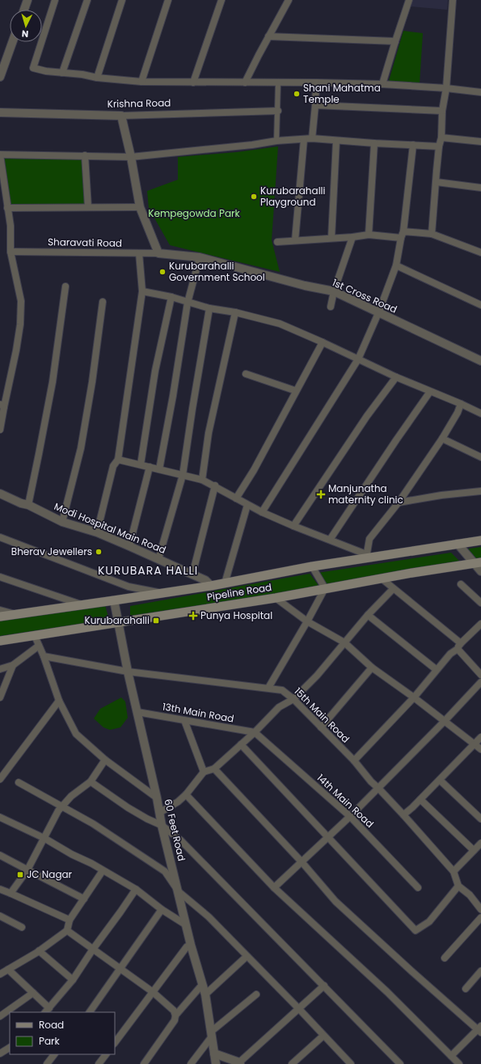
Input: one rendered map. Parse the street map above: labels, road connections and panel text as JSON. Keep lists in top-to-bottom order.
{
  "streets": {
    "main road": ["Pipeline Road"],
    "street": [
      "Krishna Road",
      "Sharavati Road",
      "1st Cross Road",
      "Modi Hospital Main Road",
      "13th Main Road",
      "15th Main Road",
      "14th Main Road",
      "60 Feet Road"
    ]
  },
  "crossings": [
    ["Sharavati Road", "1st Cross Road"],
    ["Modi Hospital Main Road", "Pipeline Road"],
    ["Pipeline Road", "60 Feet Road"],
    ["13th Main Road", "14th Main Road"],
    ["13th Main Road", "60 Feet Road"],
    ["15th Main Road", "60 Feet Road"]
  ],
  "districts": ["KURUBARA HALLI"],
  "parks": ["Kempegowda Park"],
  "places": {
    "other": [
      "Shani Mahatma Temple",
      "Kurubarahalli Playground",
      "Kurubarahalli Government School",
      "Bherav Jewellers"
    ],
    "health": ["Manjunatha maternity clinic", "Punya Hospital"],
    "transit": ["Kurubarahalli", "JC Nagar"]
  },
  "legend": ["Road", "Park"],
  "north": "bottom"
}
